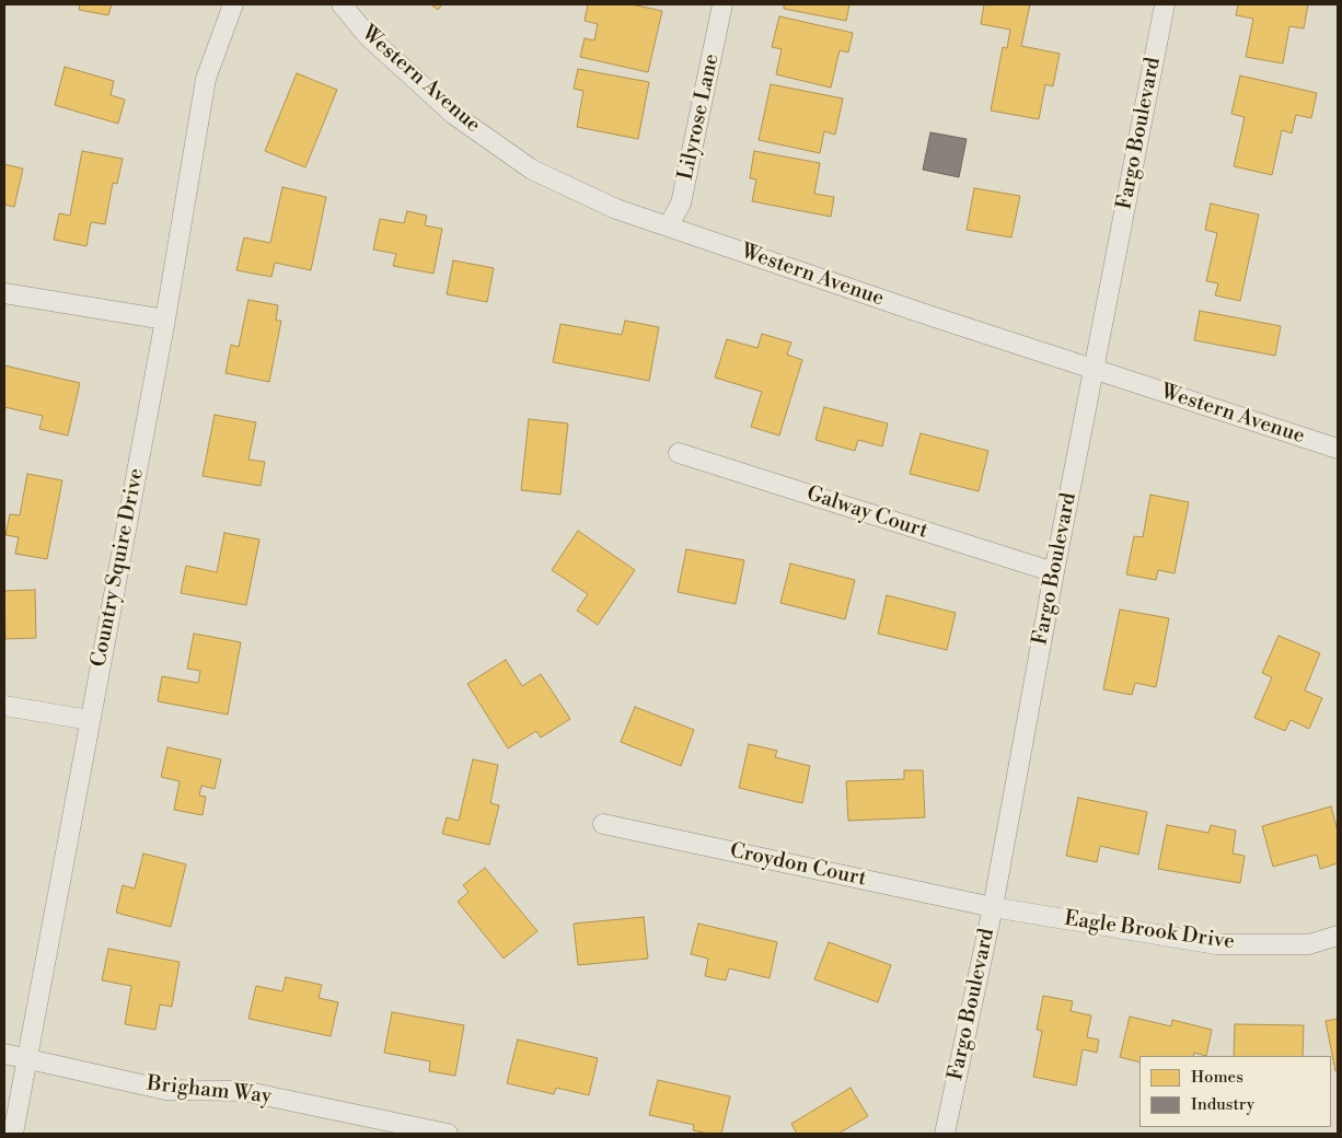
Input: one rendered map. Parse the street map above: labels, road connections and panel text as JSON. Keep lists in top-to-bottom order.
{
  "streets": {
    "street": [
      "Western Avenue",
      "Lilyrose Lane",
      "Fargo Boulevard",
      "Galway Court",
      "Country Squire Drive",
      "Croydon Court",
      "Eagle Brook Drive",
      "Brigham Way"
    ]
  },
  "crossings": [
    ["Western Avenue", "Lilyrose Lane"],
    ["Western Avenue", "Fargo Boulevard"],
    ["Fargo Boulevard", "Galway Court"],
    ["Fargo Boulevard", "Croydon Court"],
    ["Fargo Boulevard", "Eagle Brook Drive"],
    ["Country Squire Drive", "Brigham Way"],
    ["Croydon Court", "Eagle Brook Drive"]
  ],
  "legend": ["Homes", "Industry"]
}
